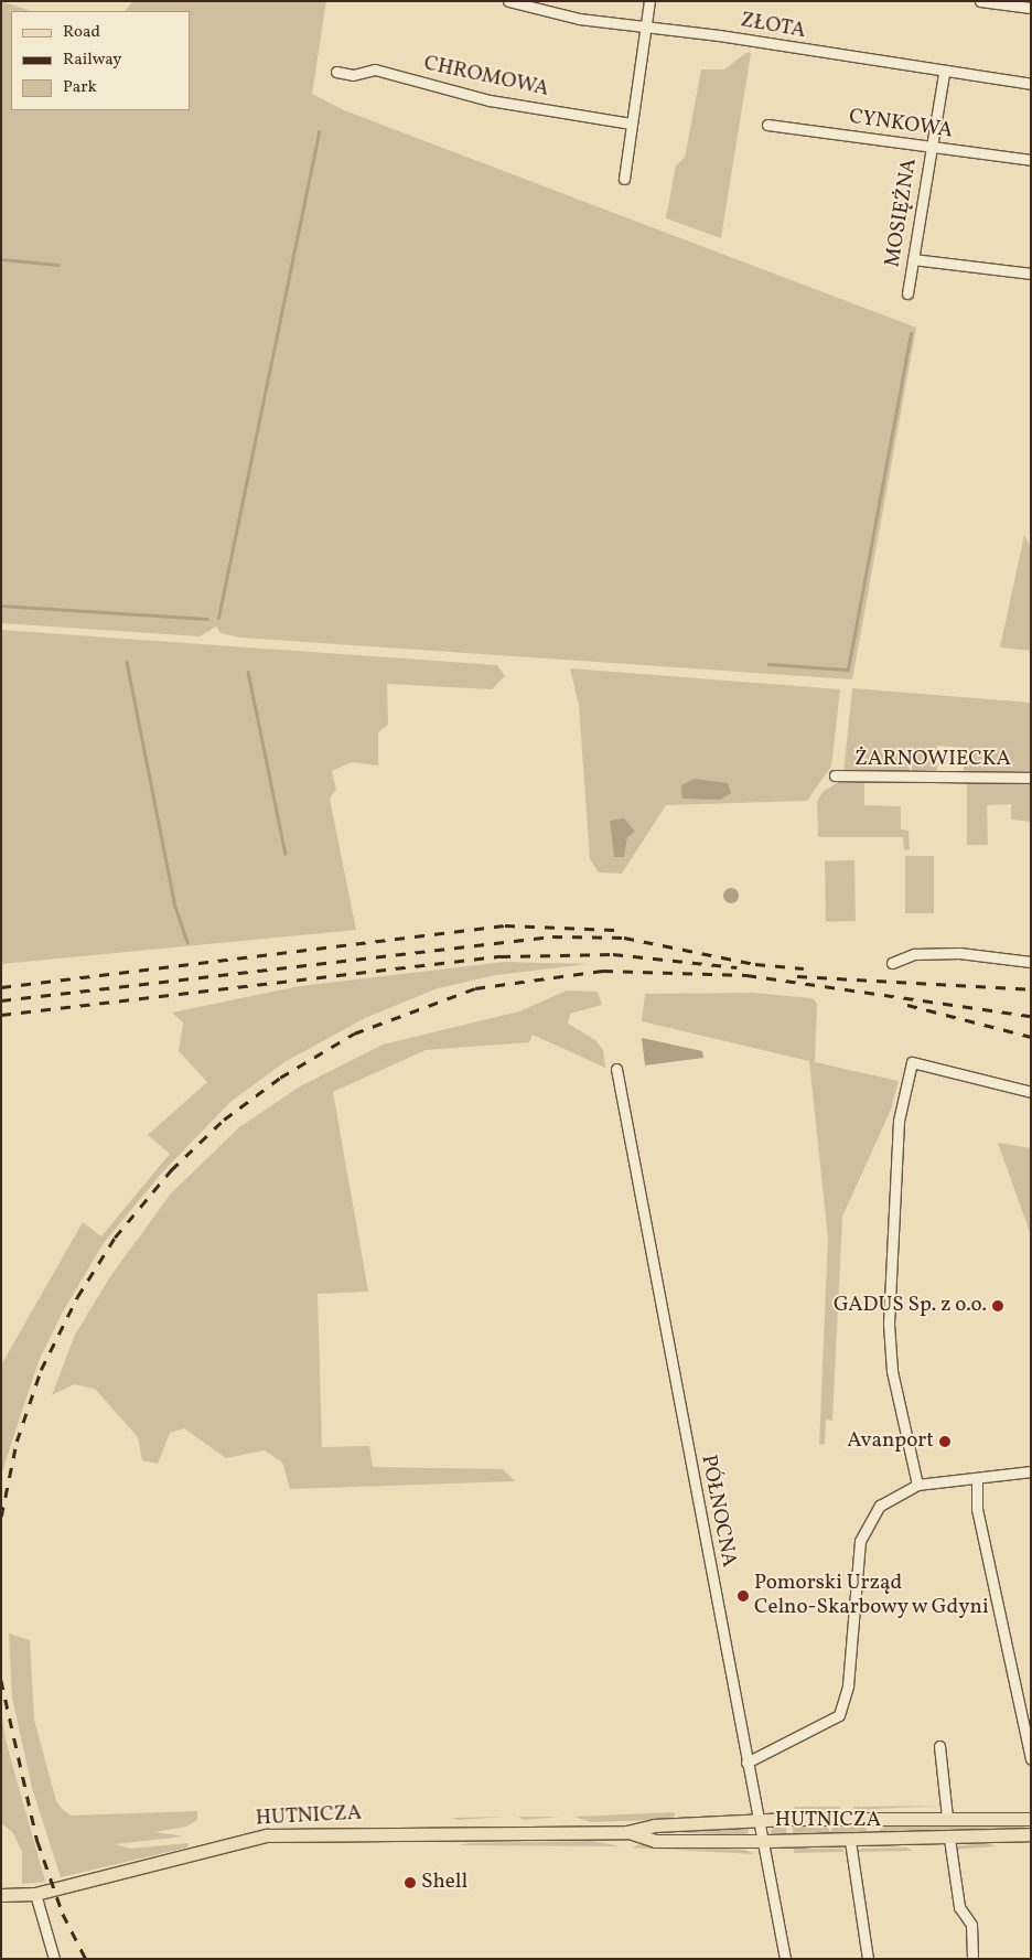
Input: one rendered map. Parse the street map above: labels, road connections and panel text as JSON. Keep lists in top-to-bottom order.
{
  "streets": {
    "main road": ["HUTNICZA"],
    "street": [
      "ZŁOTA",
      "CHROMOWA",
      "CYNKOWA",
      "MOSIĘŻNA",
      "ŻARNOWIECKA",
      "PÓŁNOCNA"
    ]
  },
  "crossings": [
    ["ZŁOTA", "MOSIĘŻNA"],
    ["CYNKOWA", "MOSIĘŻNA"],
    ["PÓŁNOCNA", "HUTNICZA"]
  ],
  "places": [
    "GADUS Sp. z o.o.",
    "Avanport",
    "Pomorski Urząd Celno-Skarbowy w Gdyni",
    "Shell"
  ],
  "legend": ["Road", "Railway", "Park"]
}
